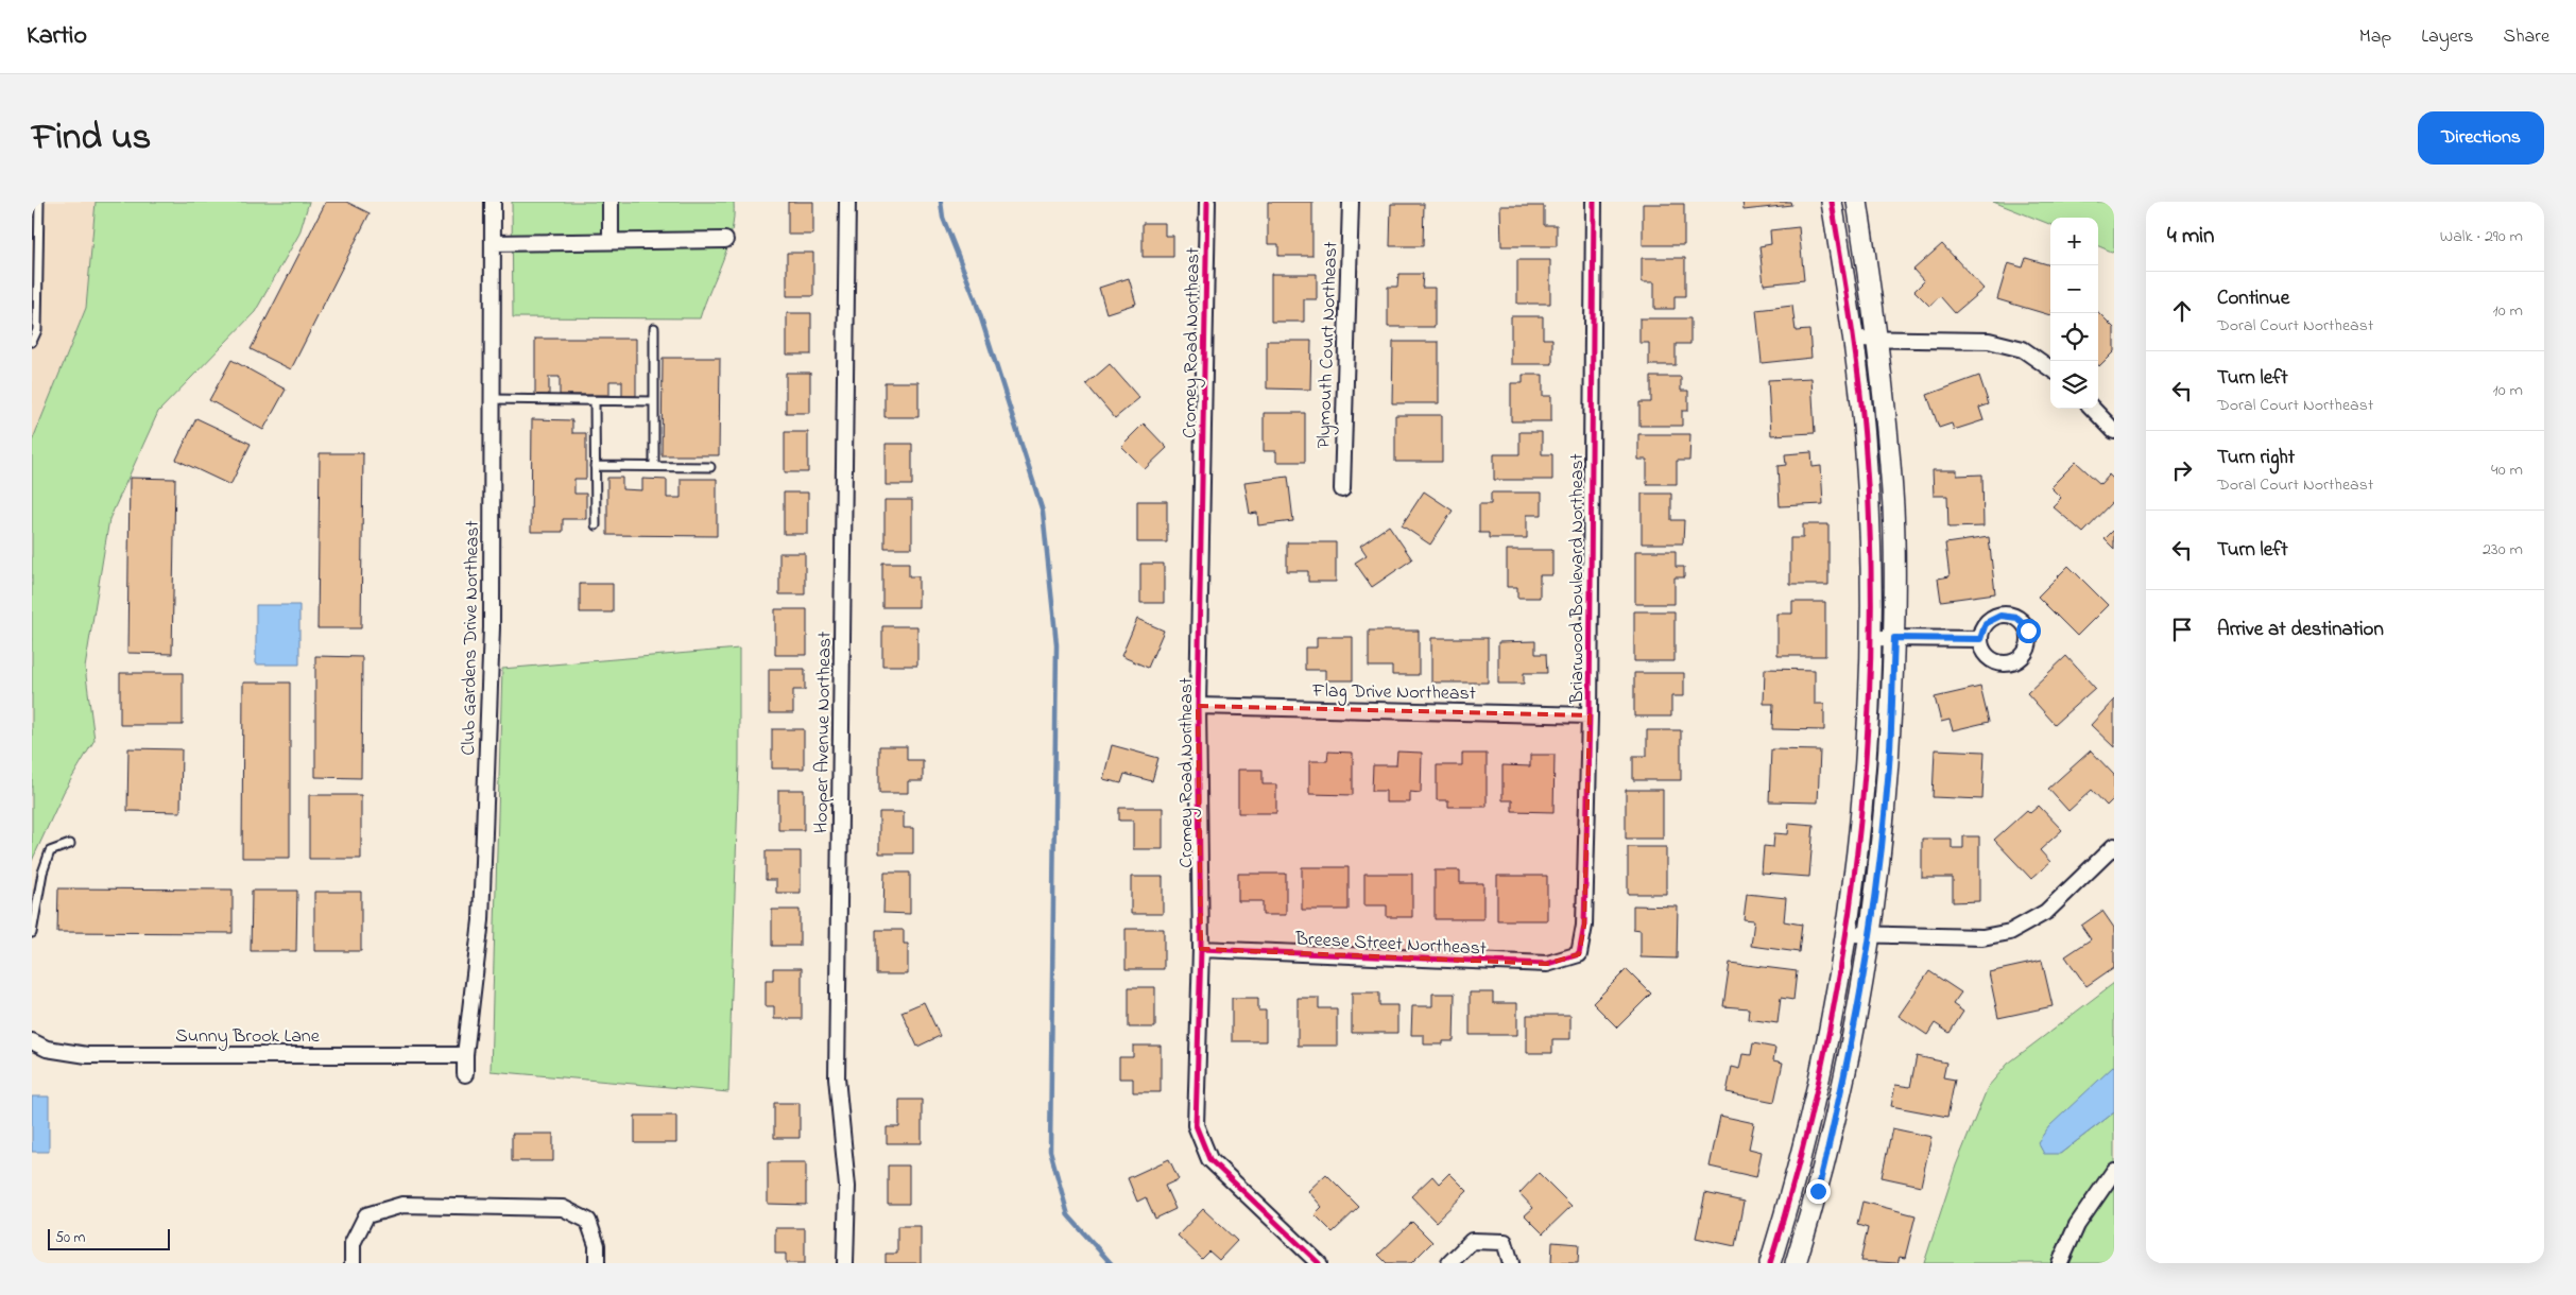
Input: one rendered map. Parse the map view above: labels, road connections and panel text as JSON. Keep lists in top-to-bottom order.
{
  "streets": {
    "street": [
      "Cromey Road Northeast",
      "Plymouth Court Northeast",
      "Briarwood Boulevard Northeast",
      "Club Gardens Drive Northeast",
      "Flag Drive Northeast",
      "Hooper Avenue Northeast",
      "Breese Street Northeast",
      "Sunny Brook Lane"
    ]
  },
  "crossings": [
    ["Cromey Road Northeast", "Flag Drive Northeast"],
    ["Cromey Road Northeast", "Breese Street Northeast"],
    ["Briarwood Boulevard Northeast", "Flag Drive Northeast"],
    ["Briarwood Boulevard Northeast", "Breese Street Northeast"],
    ["Club Gardens Drive Northeast", "Sunny Brook Lane"]
  ],
  "scale_bar": "50 m",
  "page": {
    "header": "Kartio",
    "nav": ["Map", "Layers", "Share"],
    "title": "Find us",
    "buttons": "Directions",
    "heading": ["4 min", "Walk · 290 m"],
    "map_buttons": ["+", "−"],
    "list": [
      ["Continue", "Doral Court Northeast", "10 m"],
      ["Turn left", "Doral Court Northeast", "10 m"],
      ["Turn right", "Doral Court Northeast", "40 m"],
      ["Turn left", "230 m"],
      "Arrive at destination"
    ],
    "scale": "50 m"
  }
}
